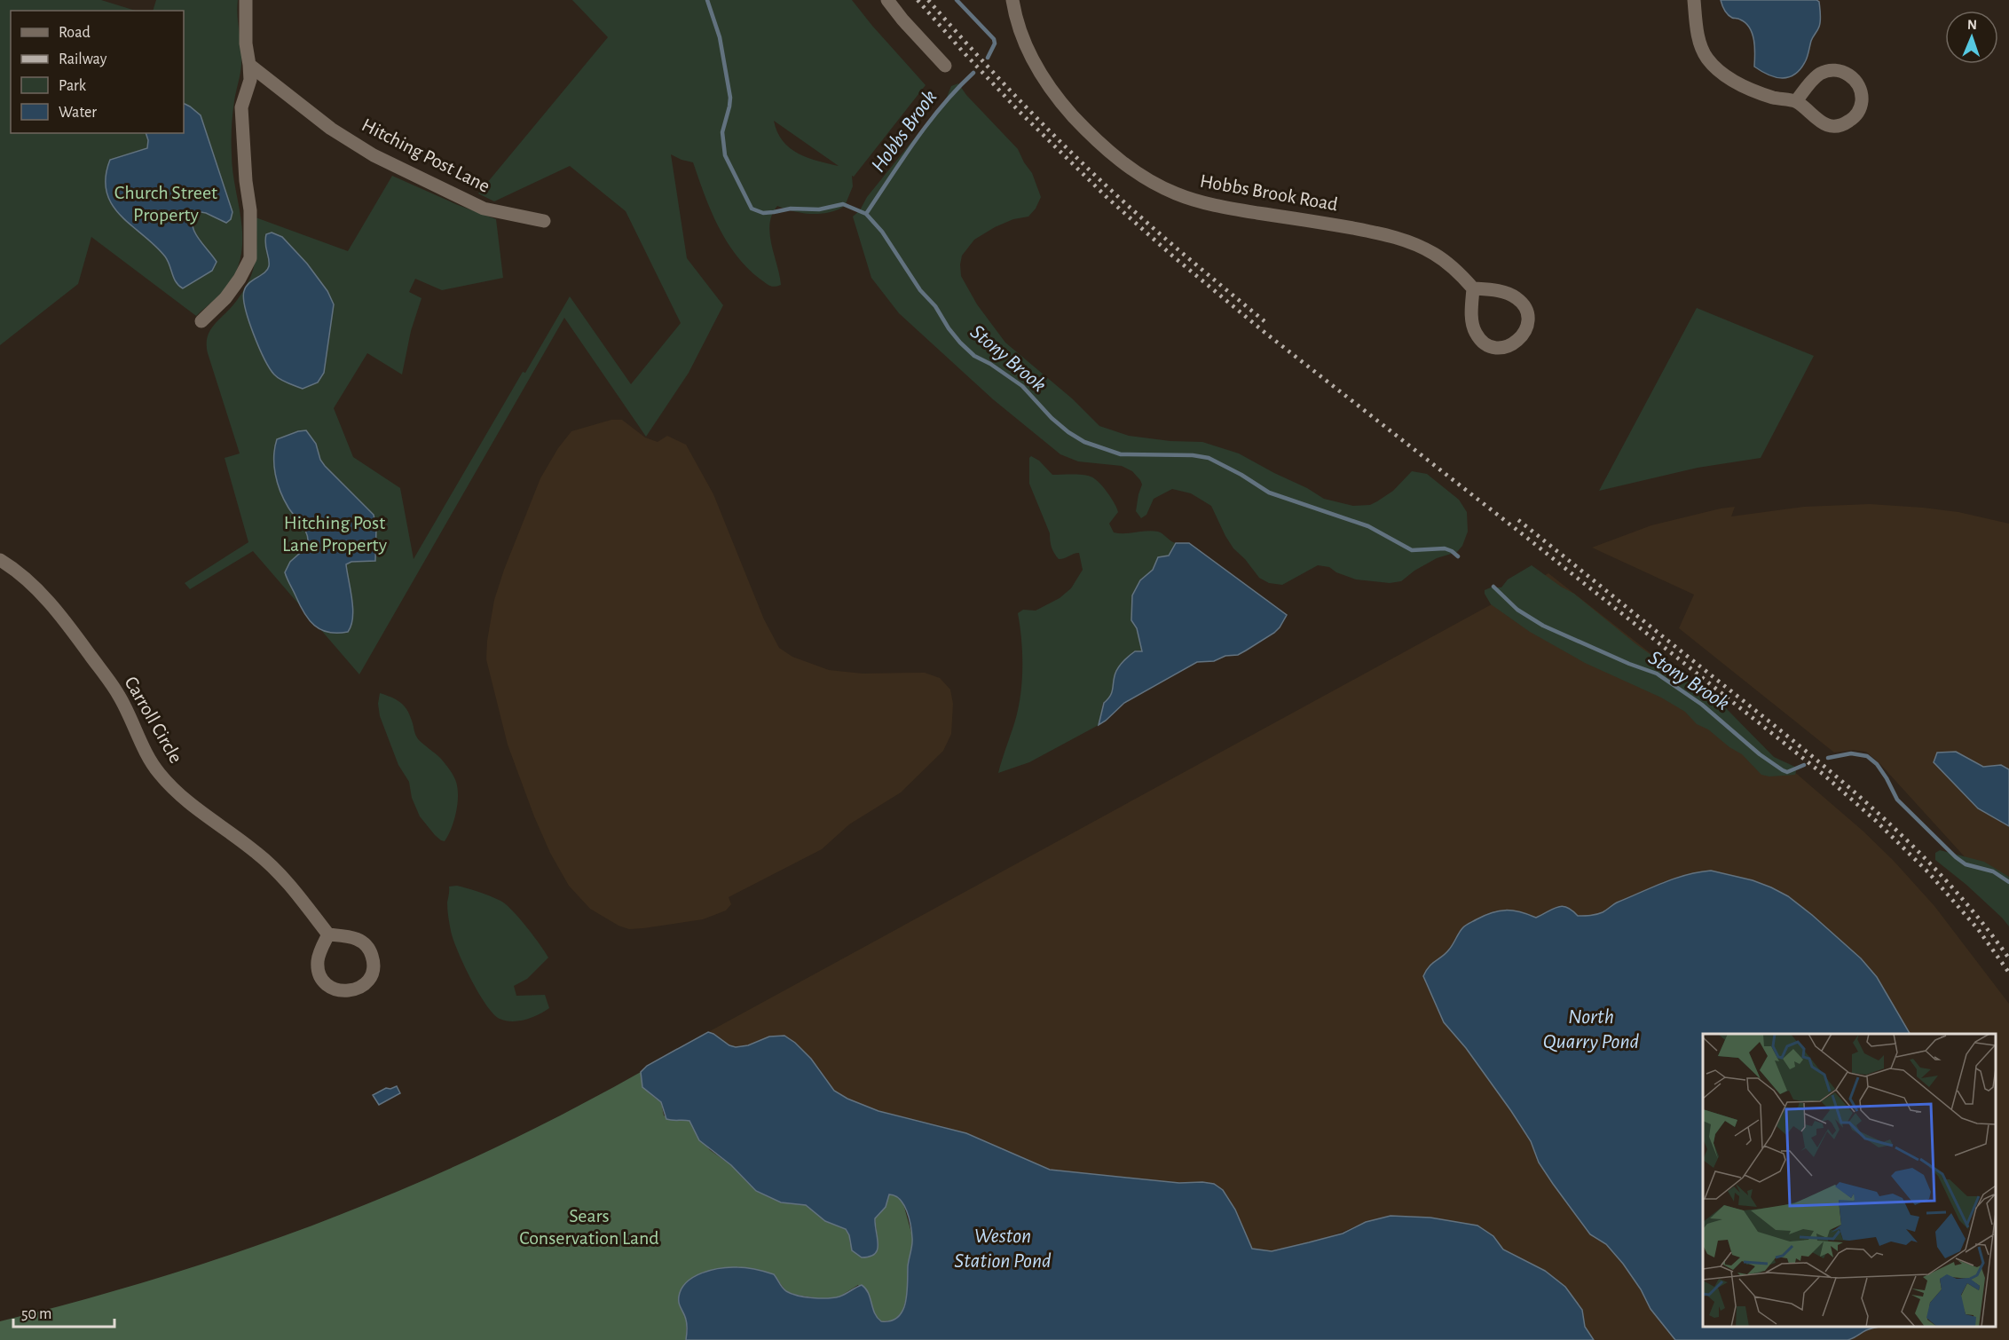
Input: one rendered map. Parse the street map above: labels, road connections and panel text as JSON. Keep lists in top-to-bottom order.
{
  "streets": {
    "street": ["Hitching Post Lane", "Hobbs Brook Road", "Carroll Circle"]
  },
  "water": [
    "Hobbs Brook",
    "Stony Brook",
    "North Quarry Pond",
    "Weston Station Pond"
  ],
  "parks": ["Church Street Property", "Hitching Post Lane Property", "Sears Conservation Land"],
  "legend": [
    "Road",
    "Railway",
    "Park",
    "Water"
  ],
  "scale_bar": "50 m",
  "north": "top"
}
